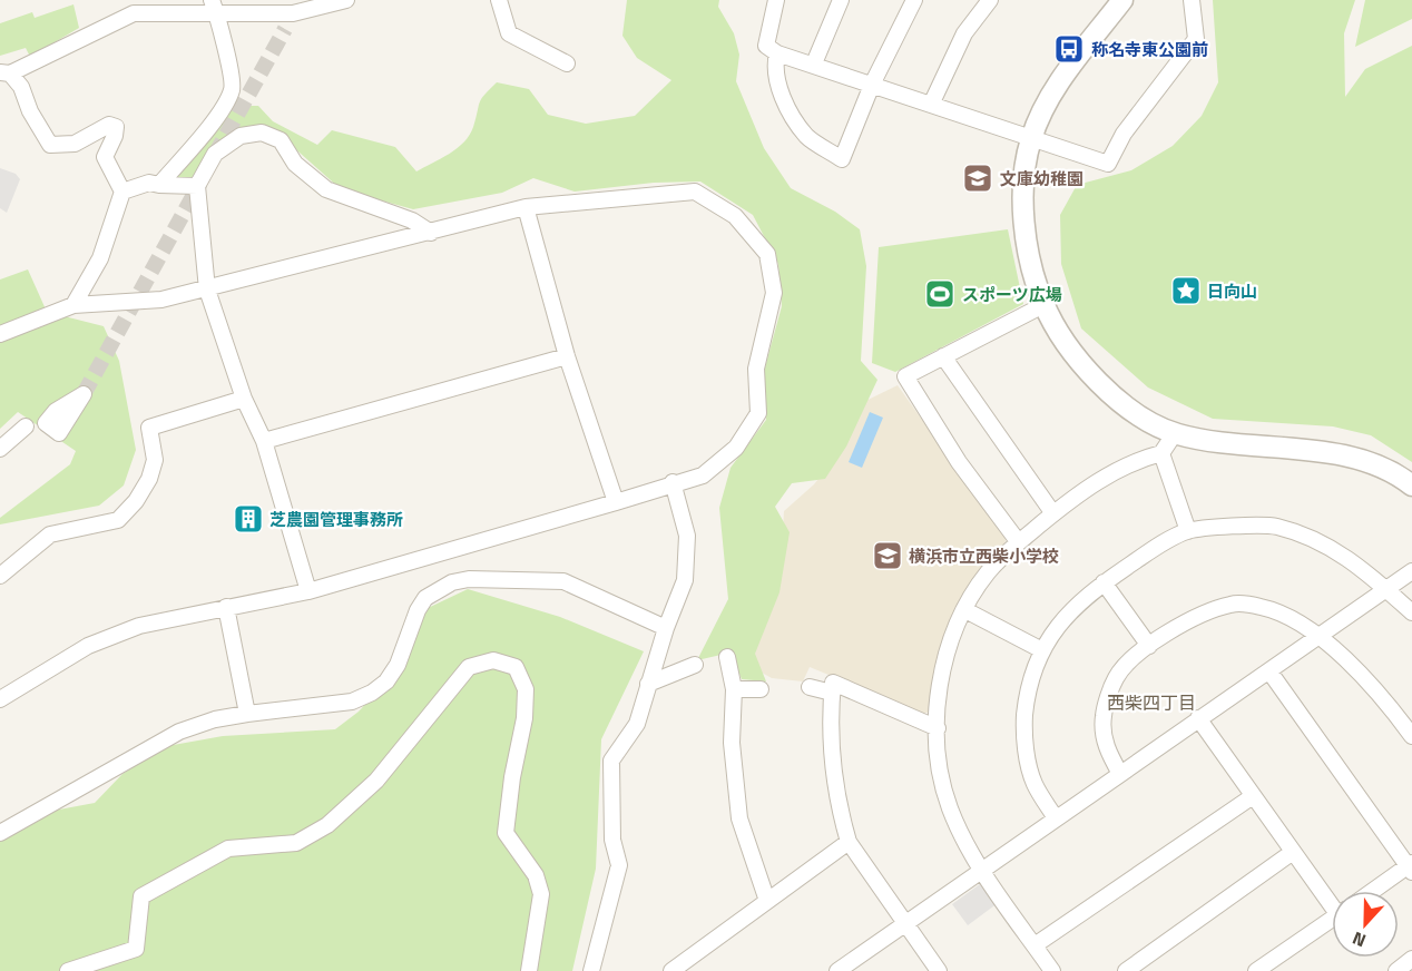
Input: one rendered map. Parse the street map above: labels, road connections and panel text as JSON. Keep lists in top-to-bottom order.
{
  "districts": ["西柴四丁目"],
  "places": {
    "bus stop": ["称名寺東公園前"],
    "school or university": ["文庫幼稚園", "横浜市立西柴小学校"],
    "place": ["日向山"],
    "sports": ["スポーツ広場"],
    "building": ["芝農園管理事務所"]
  },
  "north": "bottom"
}
